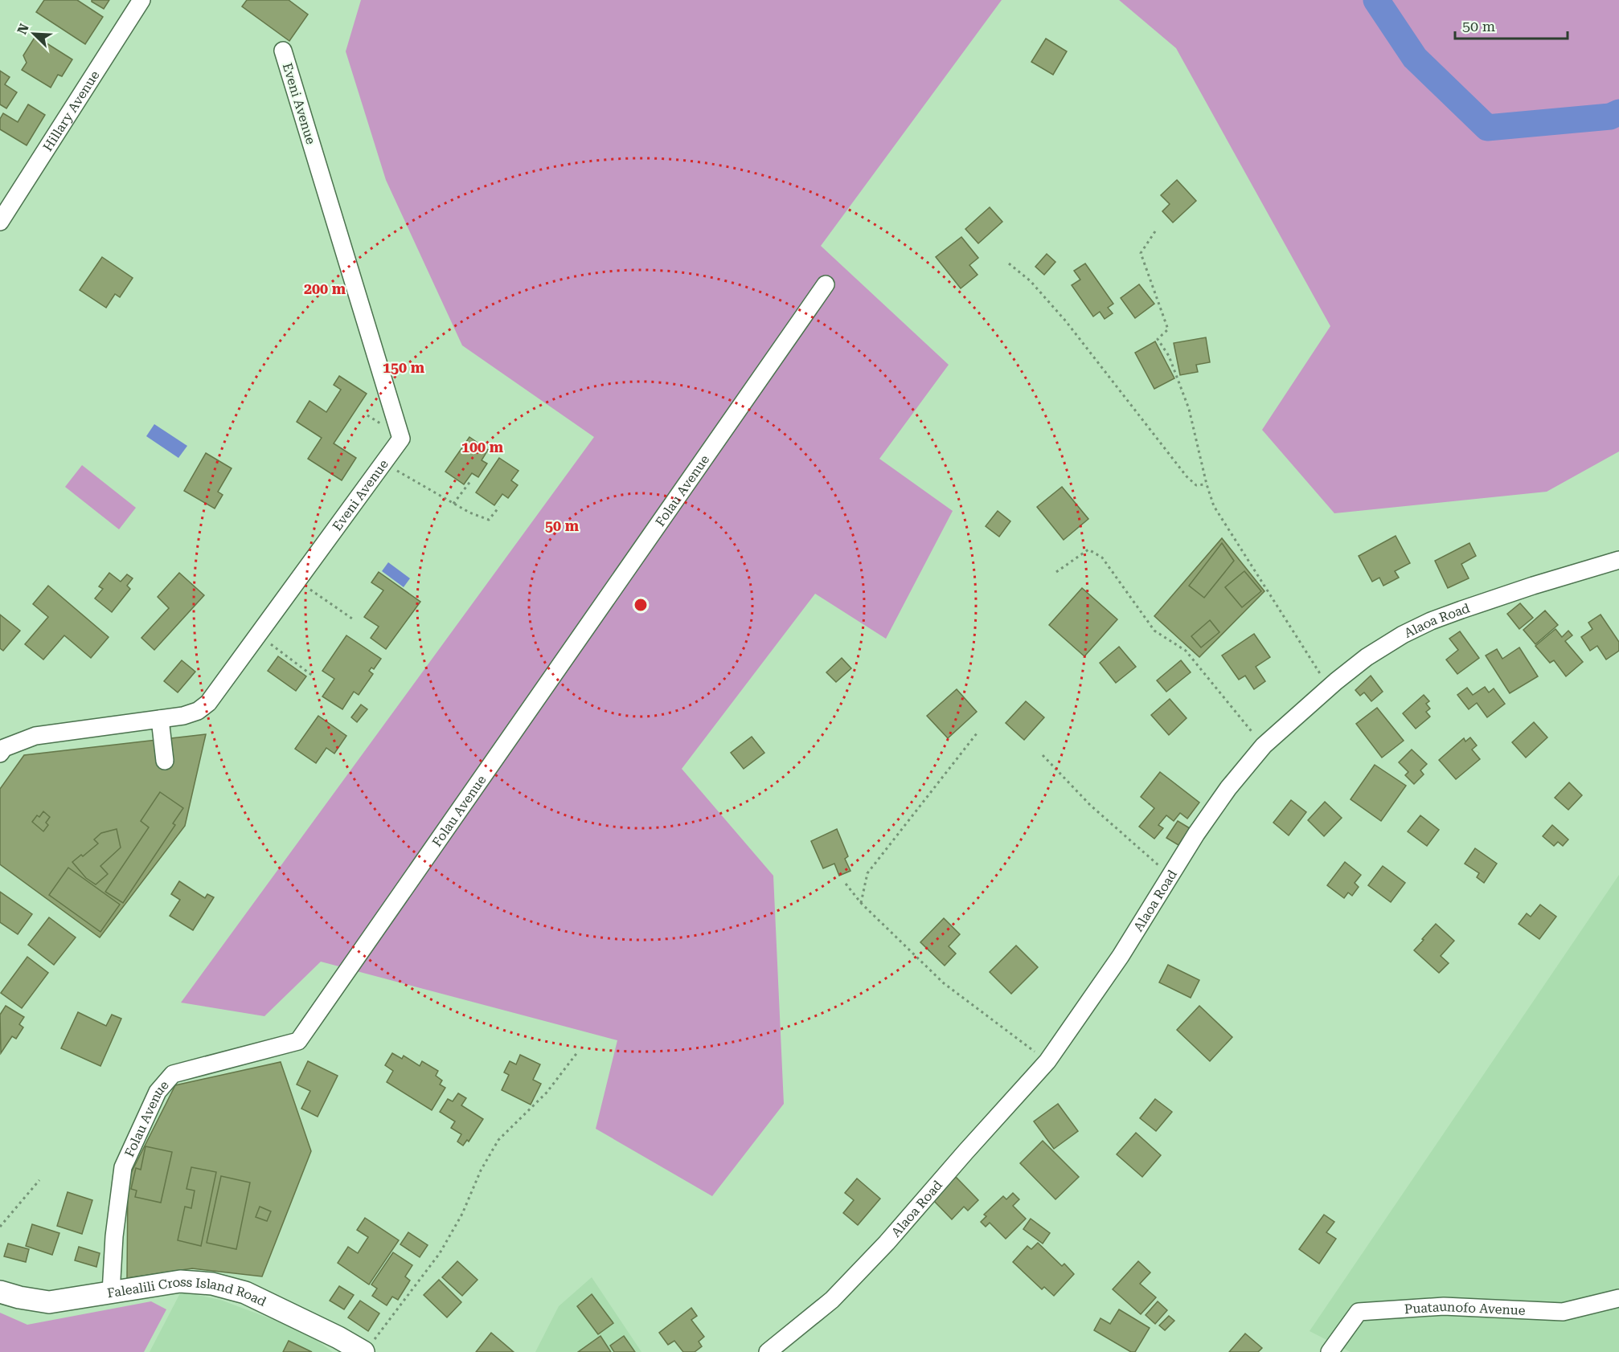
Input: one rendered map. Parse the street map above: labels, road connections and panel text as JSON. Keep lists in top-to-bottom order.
{
  "streets": {
    "main road": ["Falealili Cross Island Road"],
    "street": [
      "Eveni Avenue",
      "Hillary Avenue",
      "Folau Avenue",
      "Alaoa Road",
      "Puataunofo Avenue"
    ]
  },
  "crossings": [
    ["Folau Avenue", "Falealili Cross Island Road"]
  ],
  "scale_bar": "50 m",
  "north": "top left",
  "rings": [
    "200 m",
    "150 m",
    "100 m",
    "50 m"
  ]
}
